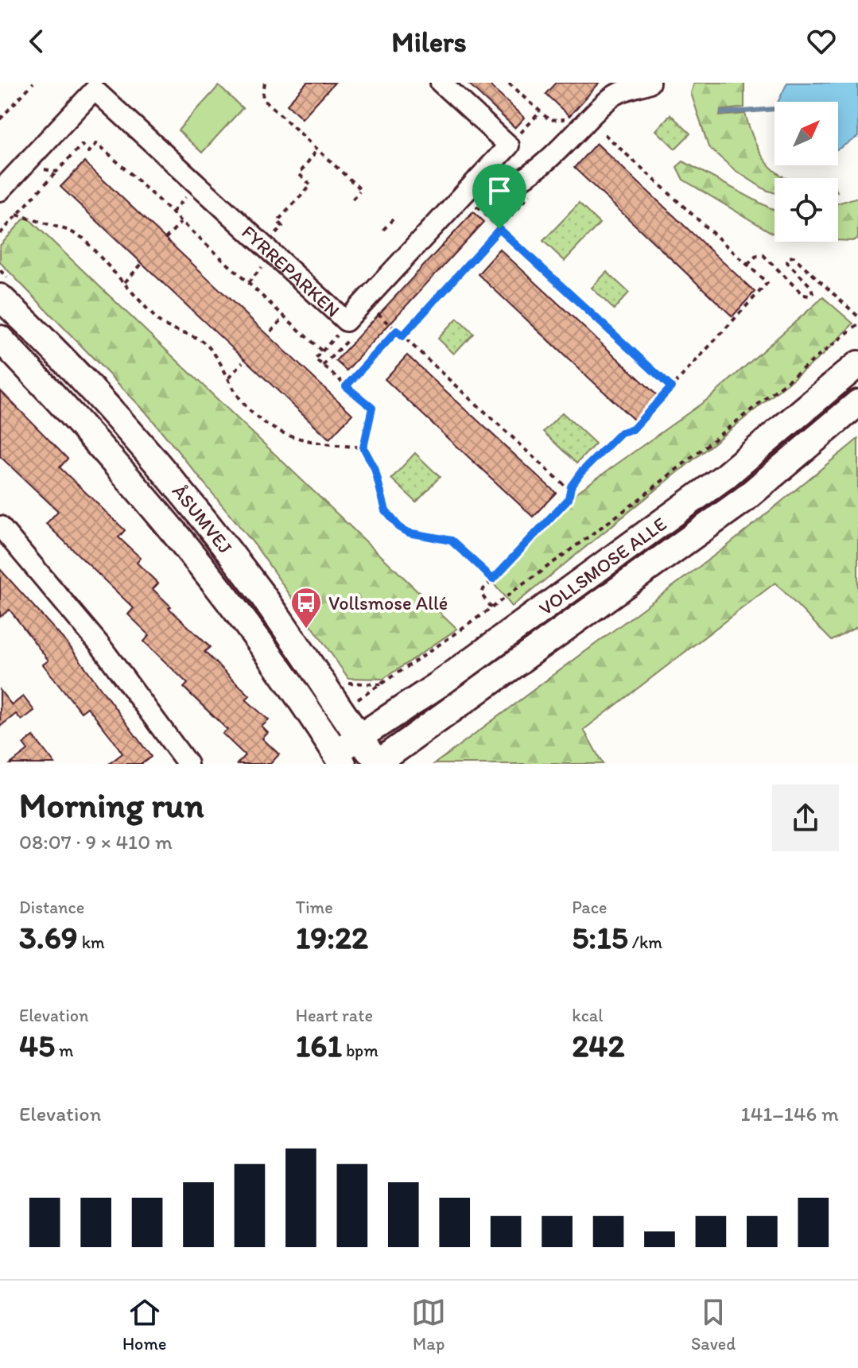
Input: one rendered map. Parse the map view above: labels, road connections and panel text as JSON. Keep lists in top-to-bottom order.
{
  "streets": {
    "street": ["FYRREPARKEN", "ÅSUMVEJ", "VOLLSMOSE ALLE"]
  },
  "crossings": [
    ["ÅSUMVEJ", "VOLLSMOSE ALLE"]
  ],
  "places": {
    "bus stop": ["Vollsmose Allé"]
  },
  "north": "top right",
  "page": {
    "header": "Milers",
    "heading": ["Morning run", "08:07 · 9 × 410 m"],
    "stats": [
      ["Distance", "3.69 km"],
      ["Time", "19:22"],
      ["Pace", "5:15 /km"],
      ["Elevation", "45 m"],
      ["Heart rate", "161 bpm"],
      ["kcal", "242"]
    ],
    "chart": ["Elevation", "141–146 m"],
    "tabs": ["Home", "Map", "Saved"]
  }
}
